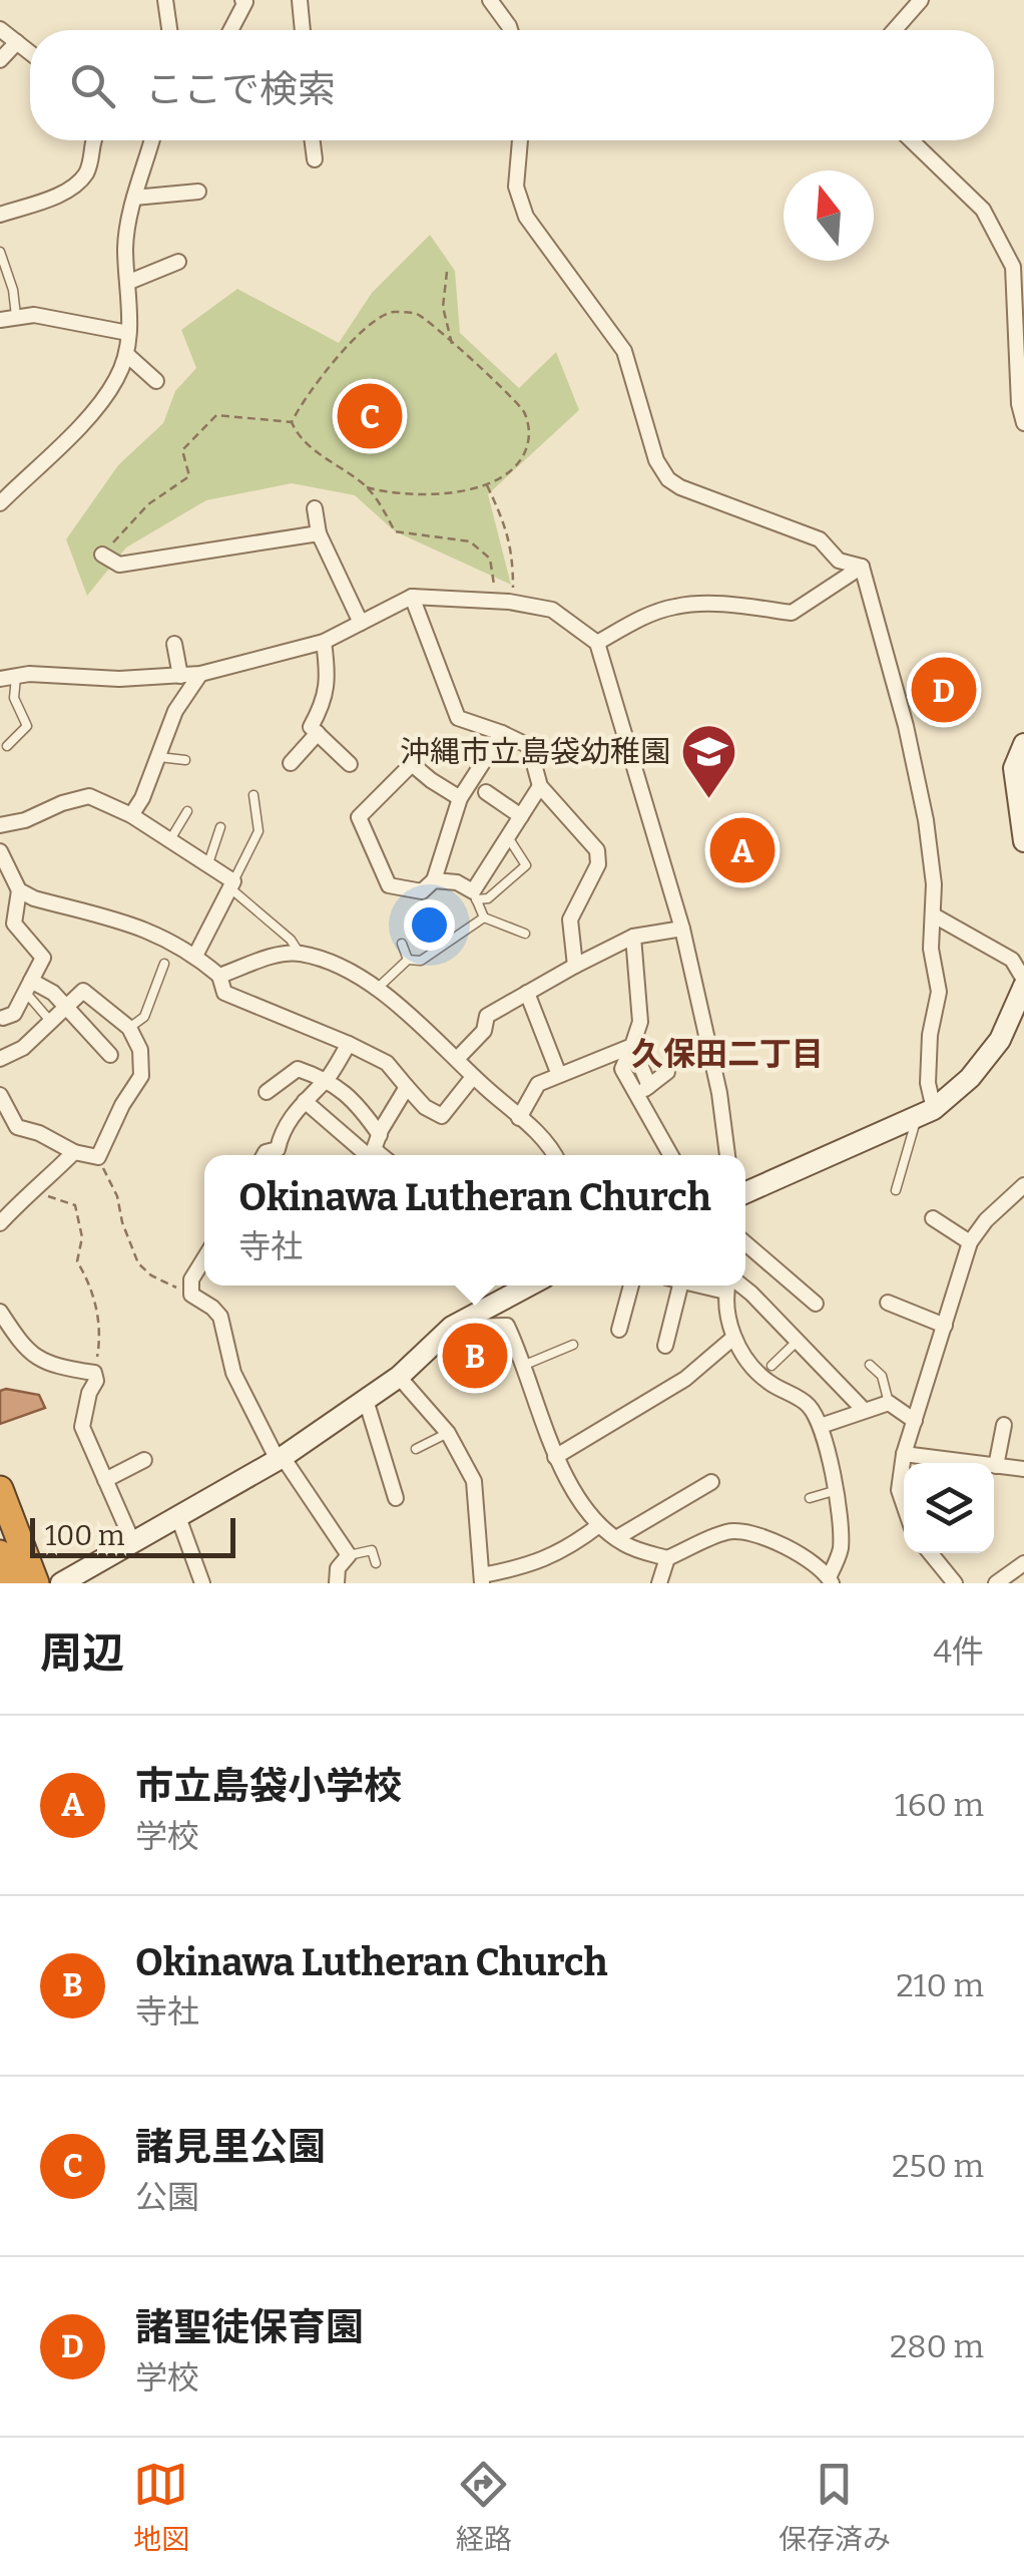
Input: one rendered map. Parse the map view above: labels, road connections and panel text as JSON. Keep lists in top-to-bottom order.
{
  "districts": ["久保田二丁目"],
  "places": {
    "school or university": ["沖縄市立島袋幼稚園"]
  },
  "scale_bar": "100 m",
  "north": "top",
  "page": {
    "search": "ここで検索",
    "pins": [
      "C",
      "D",
      "A",
      "B"
    ],
    "popup": ["Okinawa Lutheran Church", "寺社"],
    "scale": "100 m",
    "heading": ["周辺", "4件"],
    "list": [
      {
        "mark": "A",
        "name": "市立島袋小学校",
        "note": "学校",
        "value": "160 m"
      },
      {
        "mark": "B",
        "name": "Okinawa Lutheran Church",
        "note": "寺社",
        "value": "210 m"
      },
      {
        "mark": "C",
        "name": "諸見里公園",
        "note": "公園",
        "value": "250 m"
      },
      {
        "mark": "D",
        "name": "諸聖徒保育園",
        "note": "学校",
        "value": "280 m"
      }
    ],
    "nav": ["地図", "経路", "保存済み"]
  }
}
